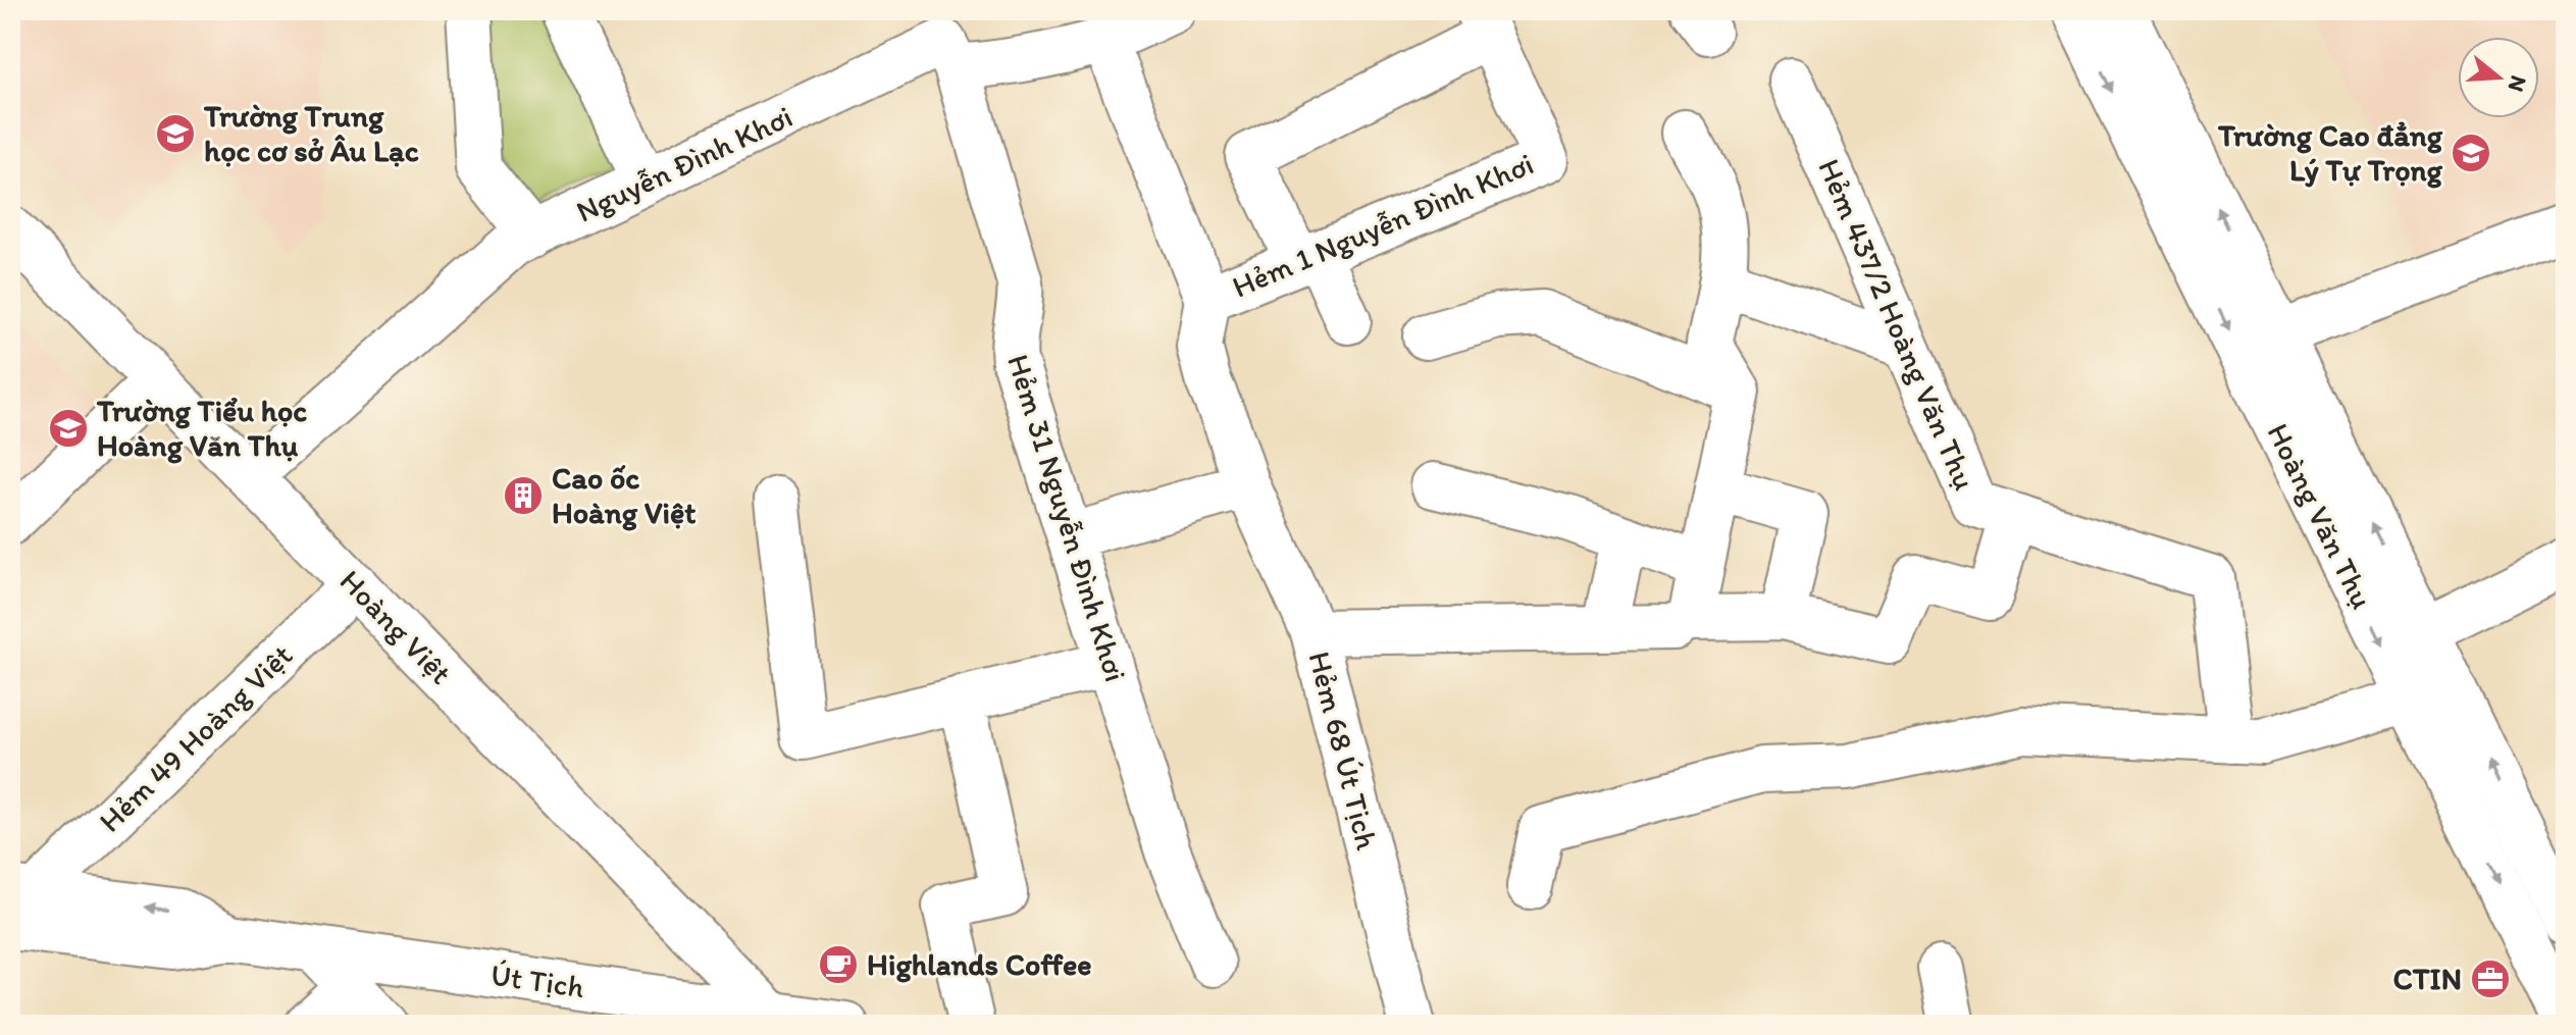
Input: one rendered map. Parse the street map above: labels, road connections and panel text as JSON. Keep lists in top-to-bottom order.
{
  "streets": {
    "street": [
      "Nguyễn Đình Khơi",
      "Hẻm 1 Nguyễn Đình Khơi",
      "Hẻm 437/2 Hoàng Văn Thụ",
      "Hoàng Văn Thụ",
      "Hẻm 31 Nguyễn Đình Khơi",
      "Hoàng Việt",
      "Hẻm 49 Hoàng Việt",
      "Hẻm 68 Út Tịch",
      "Út Tịch"
    ]
  },
  "crossings": [
    ["Nguyễn Đình Khơi", "Hẻm 31 Nguyễn Đình Khơi"],
    ["Nguyễn Đình Khơi", "Hoàng Việt"],
    ["Hẻm 1 Nguyễn Đình Khơi", "Hẻm 68 Út Tịch"],
    ["Hoàng Việt", "Hẻm 49 Hoàng Việt"],
    ["Hoàng Việt", "Út Tịch"],
    ["Hẻm 49 Hoàng Việt", "Út Tịch"]
  ],
  "places": {
    "school or university": ["Trường Trung học cơ sở Âu Lạc", "Trường Cao đẳng Lý Tự Trọng", "Trường Tiểu học Hoàng Văn Thụ"],
    "building": ["Cao ốc Hoàng Việt"],
    "cafe": ["Highlands Coffee"],
    "office": ["CTIN"]
  },
  "north": "right"
}
